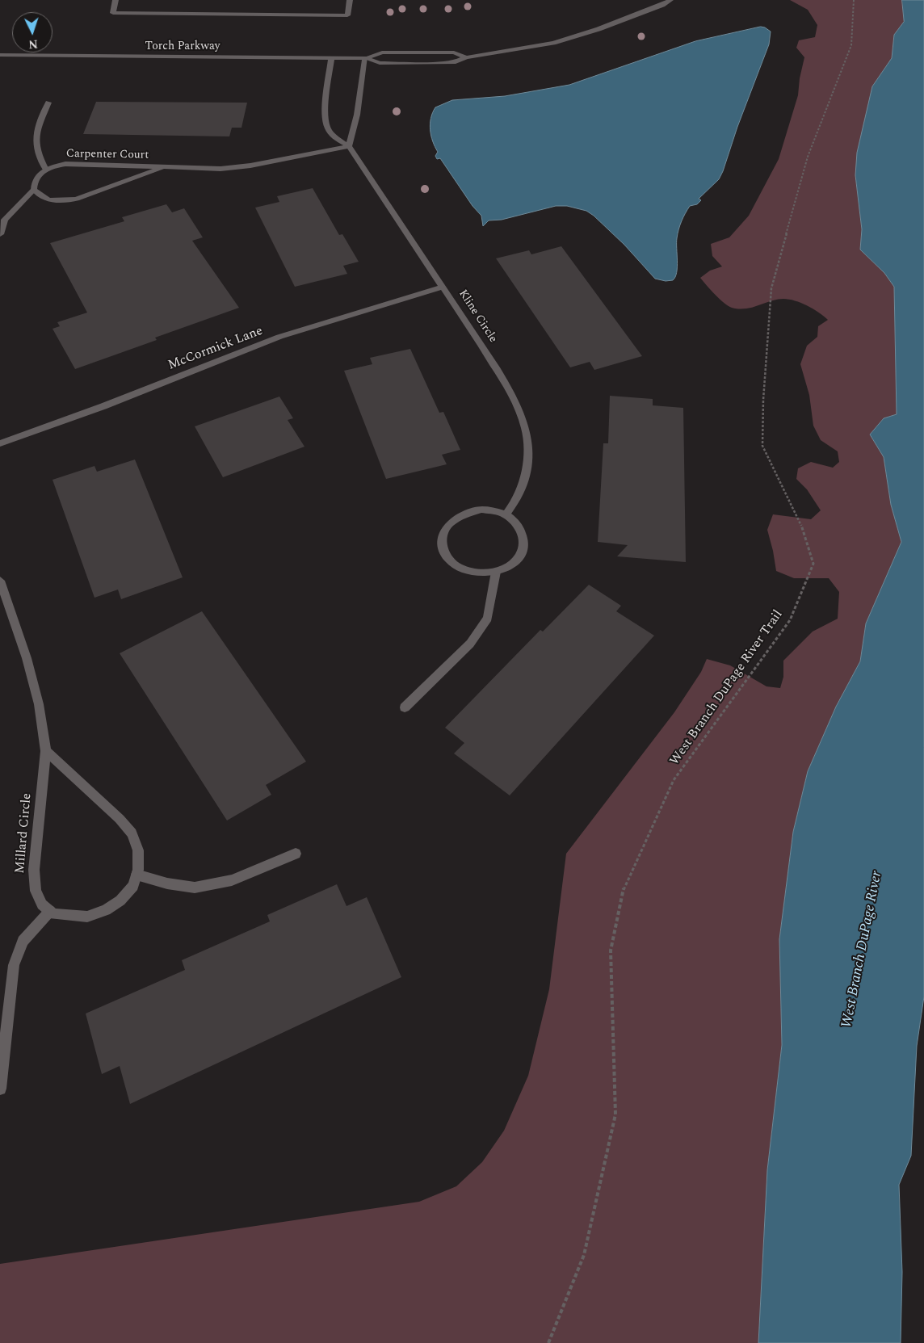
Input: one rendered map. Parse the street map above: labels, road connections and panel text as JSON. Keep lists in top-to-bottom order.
{
  "streets": {
    "street": [
      "Torch Parkway",
      "Carpenter Court",
      "Kline Circle",
      "McCormick Lane",
      "Millard Circle"
    ],
    "path": ["West Branch DuPage River Trail"]
  },
  "crossings": [
    ["Torch Parkway", "Kline Circle"],
    ["Carpenter Court", "Kline Circle"],
    ["Kline Circle", "McCormick Lane"]
  ],
  "water": ["West Branch DuPage River"],
  "north": "bottom"
}
